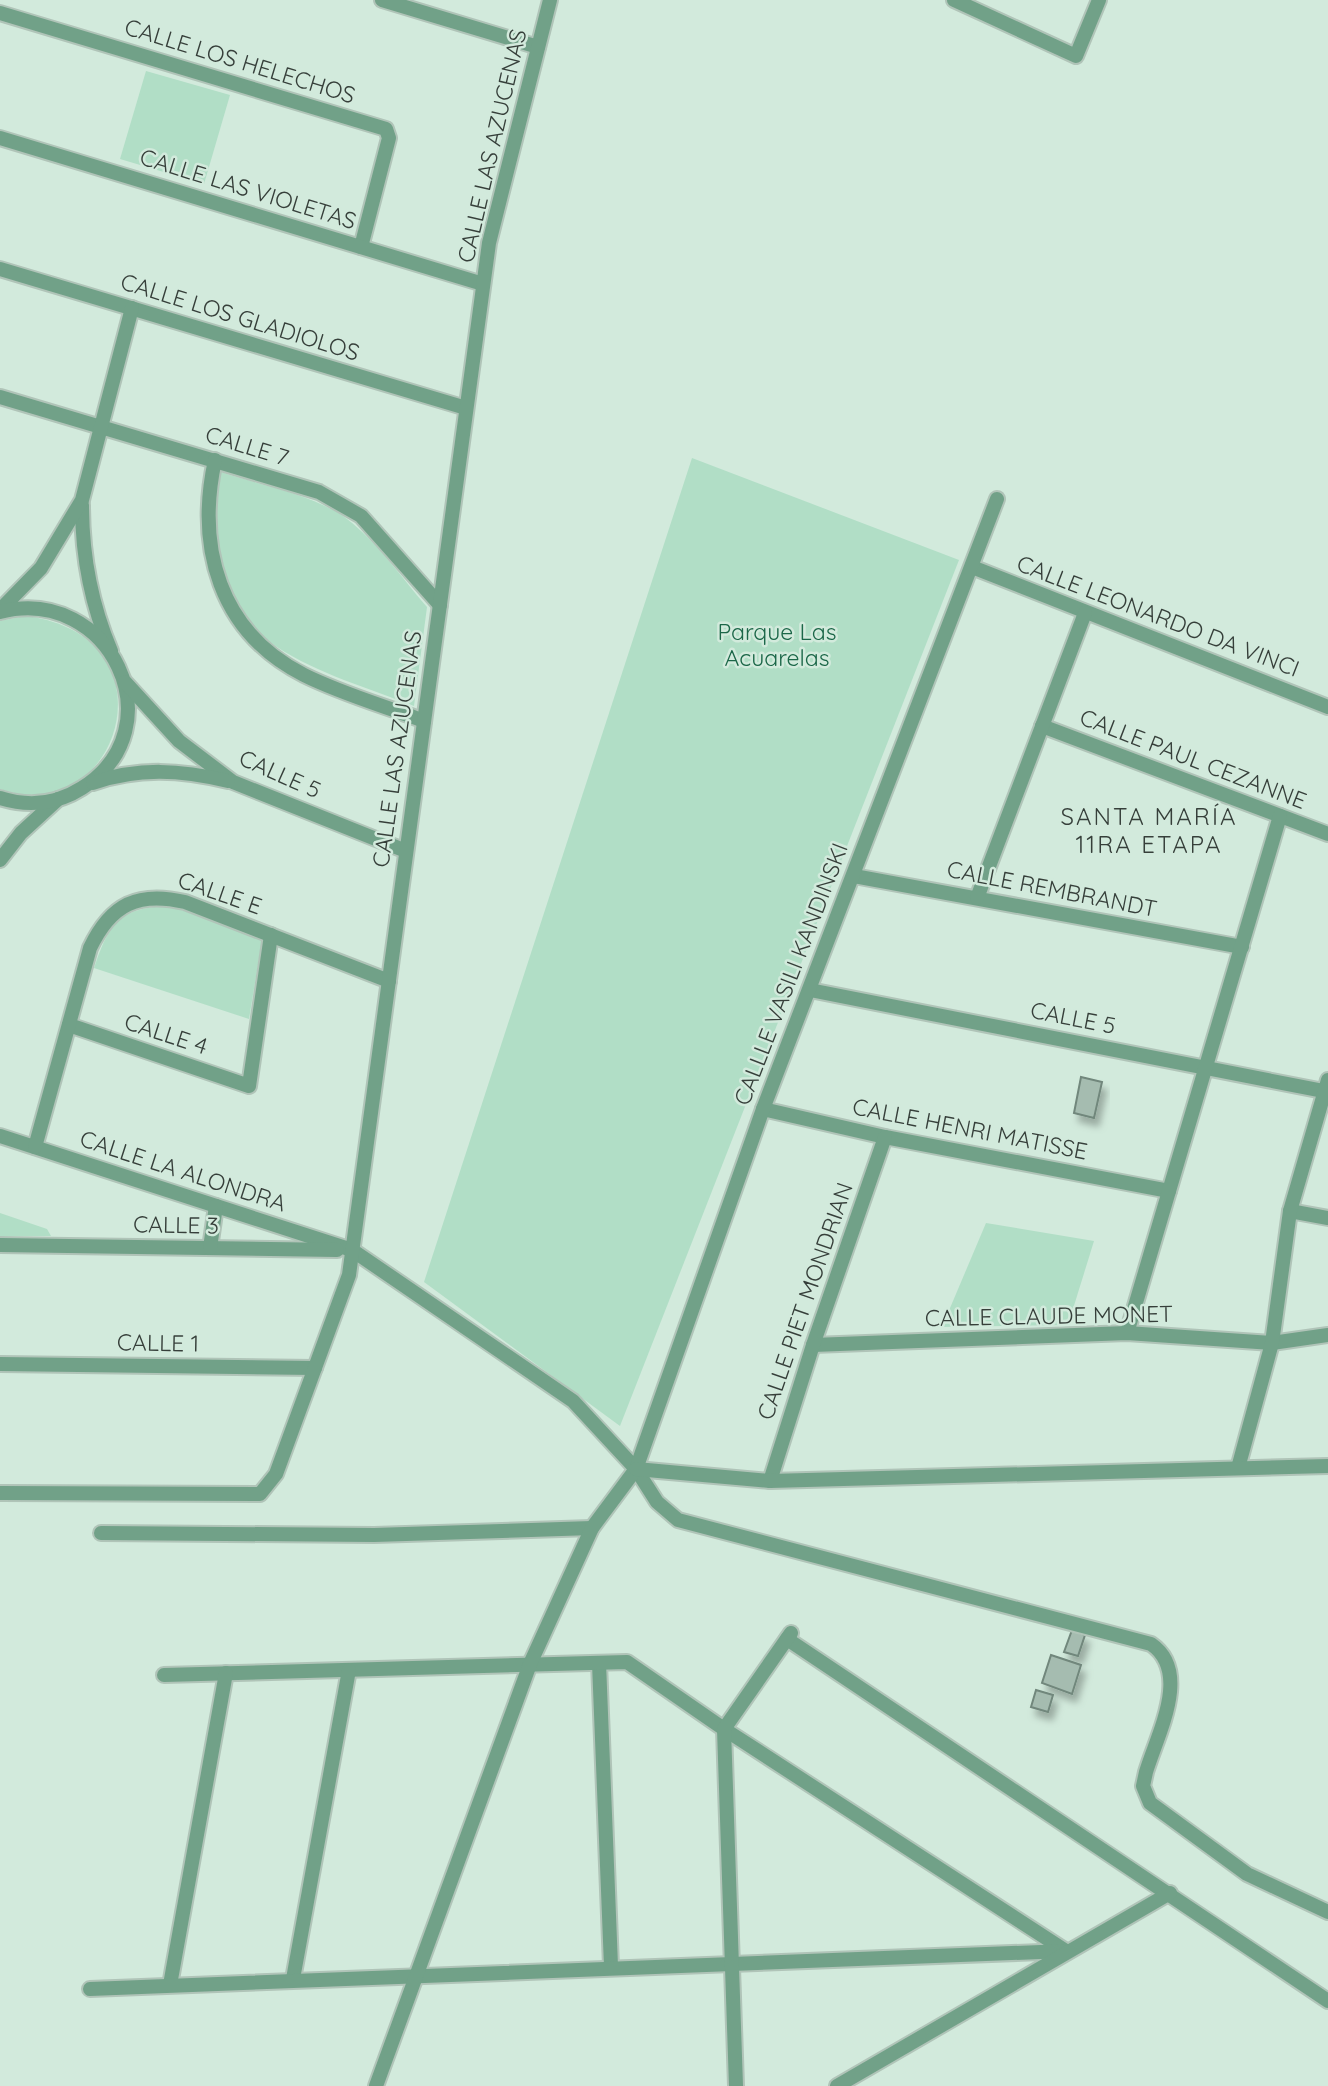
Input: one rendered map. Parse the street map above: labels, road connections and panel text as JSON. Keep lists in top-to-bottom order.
{
  "streets": {
    "street": [
      "CALLE LOS HELECHOS",
      "CALLE LAS AZUCENAS",
      "CALLE LAS VIOLETAS",
      "CALLE LOS GLADIOLOS",
      "CALLE 7",
      "CALLE LEONARDO DA VINCI",
      "CALLE PAUL CEZANNE",
      "CALLE 5",
      "CALLE REMBRANDT",
      "CALLE E",
      "CALLLE VASILI KANDINSKI",
      "CALLE 4",
      "CALLE HENRI MATISSE",
      "CALLE LA ALONDRA",
      "CALLE 3",
      "CALLE PIET MONDRIAN",
      "CALLE CLAUDE MONET",
      "CALLE 1"
    ]
  },
  "crossings": [
    ["CALLE LOS HELECHOS", "CALLE LAS VIOLETAS"],
    ["CALLE LAS AZUCENAS", "CALLE LAS VIOLETAS"],
    ["CALLE LAS AZUCENAS", "CALLE LOS GLADIOLOS"],
    ["CALLE LAS AZUCENAS", "CALLE 7"],
    ["CALLE LAS AZUCENAS", "CALLE 5"],
    ["CALLE LAS AZUCENAS", "CALLE E"],
    ["CALLE LAS AZUCENAS", "CALLE LA ALONDRA"],
    ["CALLE LAS AZUCENAS", "CALLE 3"],
    ["CALLE LAS AZUCENAS", "CALLE 1"],
    ["CALLE LEONARDO DA VINCI", "CALLLE VASILI KANDINSKI"],
    ["CALLE 5", "CALLLE VASILI KANDINSKI"],
    ["CALLE REMBRANDT", "CALLLE VASILI KANDINSKI"],
    ["CALLE E", "CALLE 4"],
    ["CALLE E", "CALLE LA ALONDRA"],
    ["CALLLE VASILI KANDINSKI", "CALLE HENRI MATISSE"],
    ["CALLLE VASILI KANDINSKI", "CALLE LA ALONDRA"],
    ["CALLE HENRI MATISSE", "CALLE PIET MONDRIAN"],
    ["CALLE LA ALONDRA", "CALLE 3"],
    ["CALLE PIET MONDRIAN", "CALLE CLAUDE MONET"]
  ],
  "districts": ["SANTA MARÍA 11RA ETAPA"],
  "parks": ["Parque Las Acuarelas"]
}
